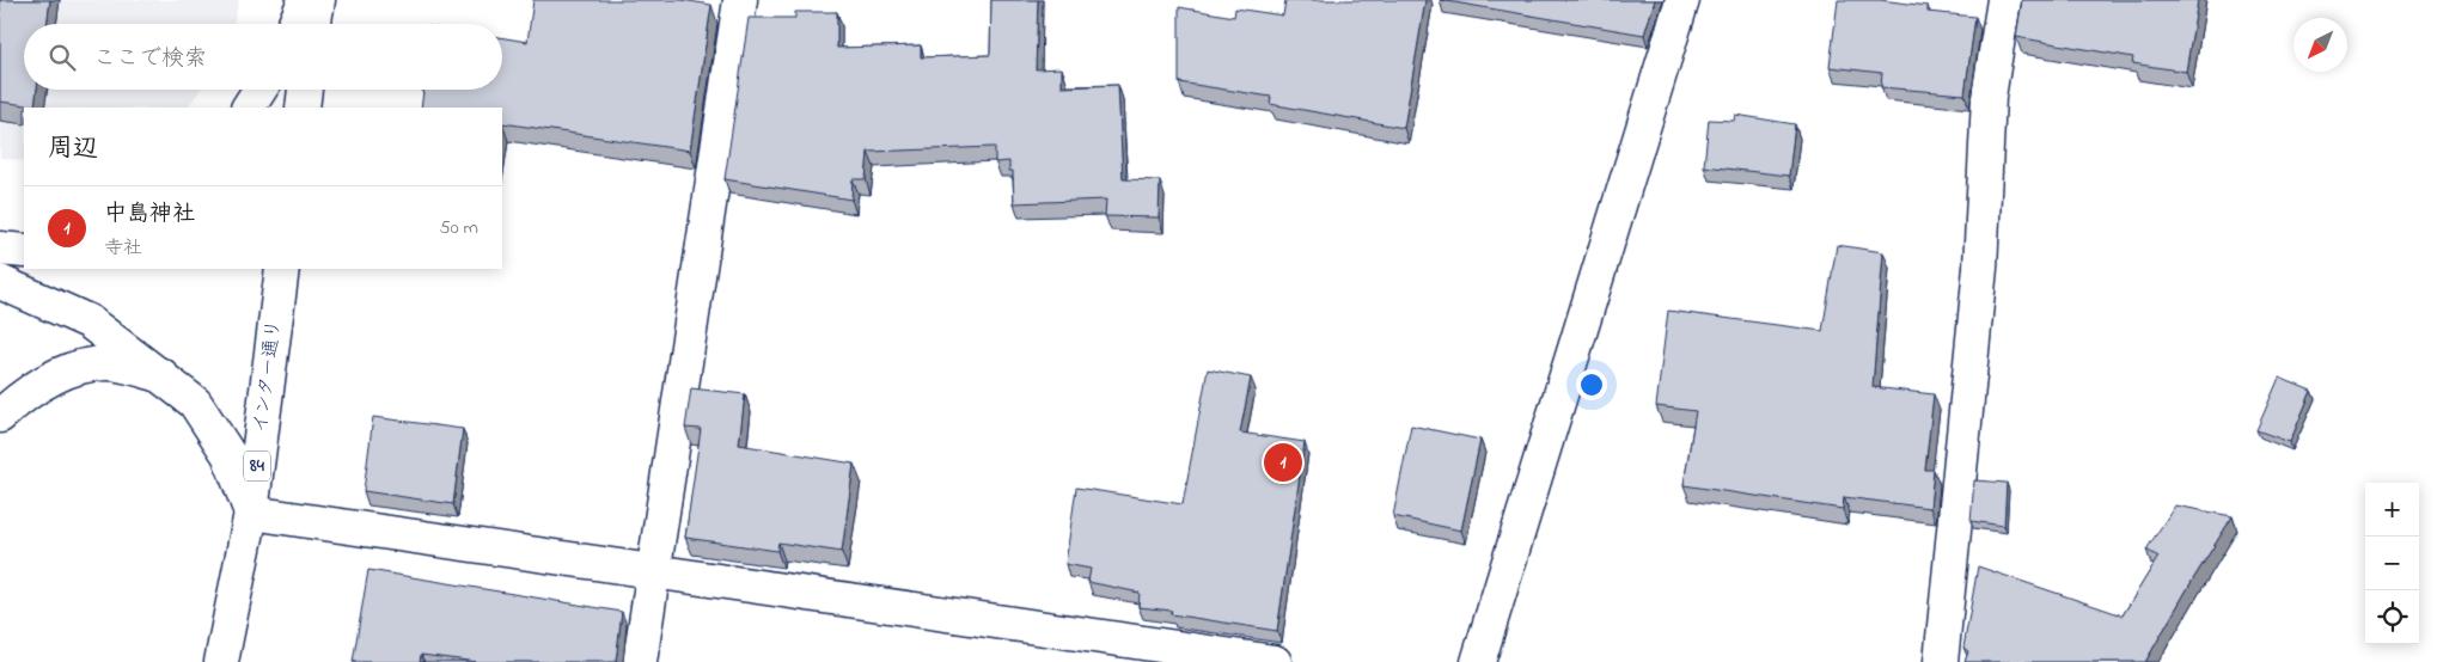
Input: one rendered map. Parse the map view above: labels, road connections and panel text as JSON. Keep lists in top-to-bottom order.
{
  "streets": {
    "main road": ["インター通り", "84"]
  },
  "north": "bottom left",
  "page": {
    "search": "ここで検索",
    "heading": "周辺",
    "list": [
      {
        "mark": "1",
        "name": "中島神社",
        "note": "寺社",
        "value": "50 m"
      }
    ],
    "pins": "1",
    "map_buttons": ["+", "−"]
  }
}
